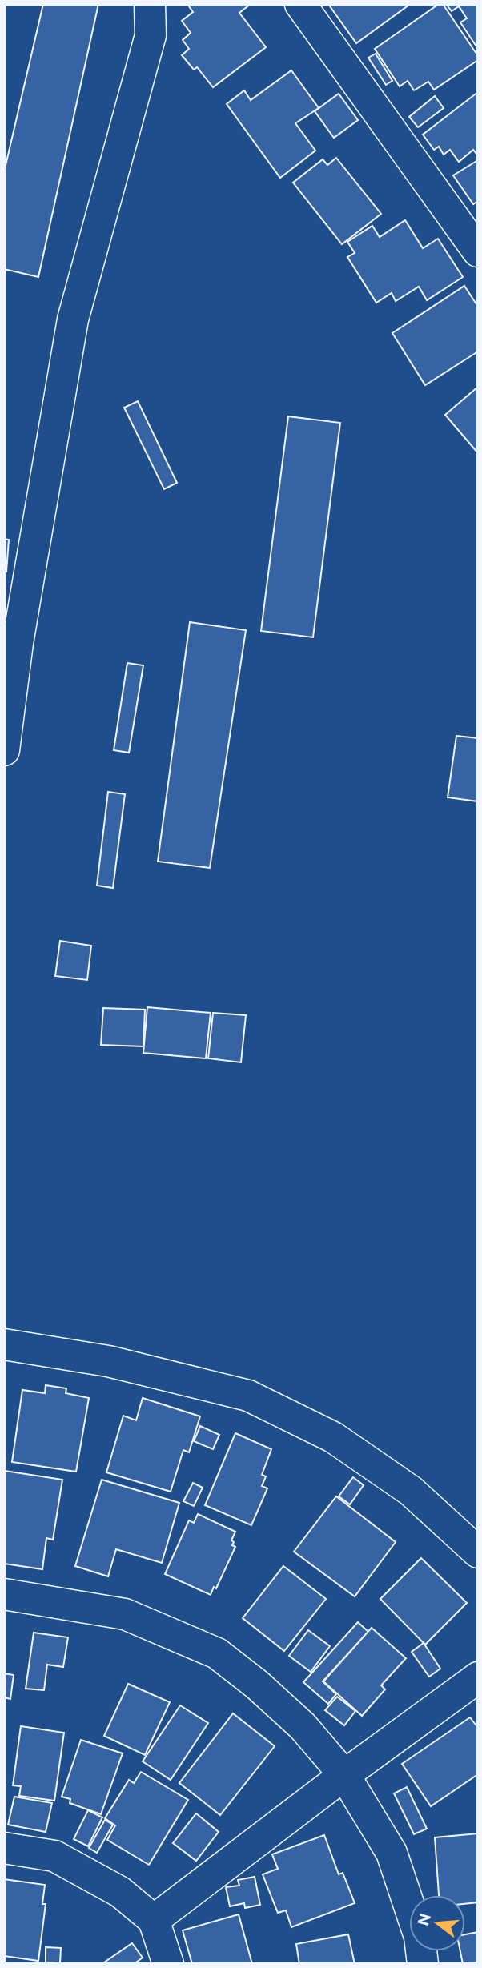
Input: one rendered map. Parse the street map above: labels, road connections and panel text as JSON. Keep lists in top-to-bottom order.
{
  "north": "left"
}
